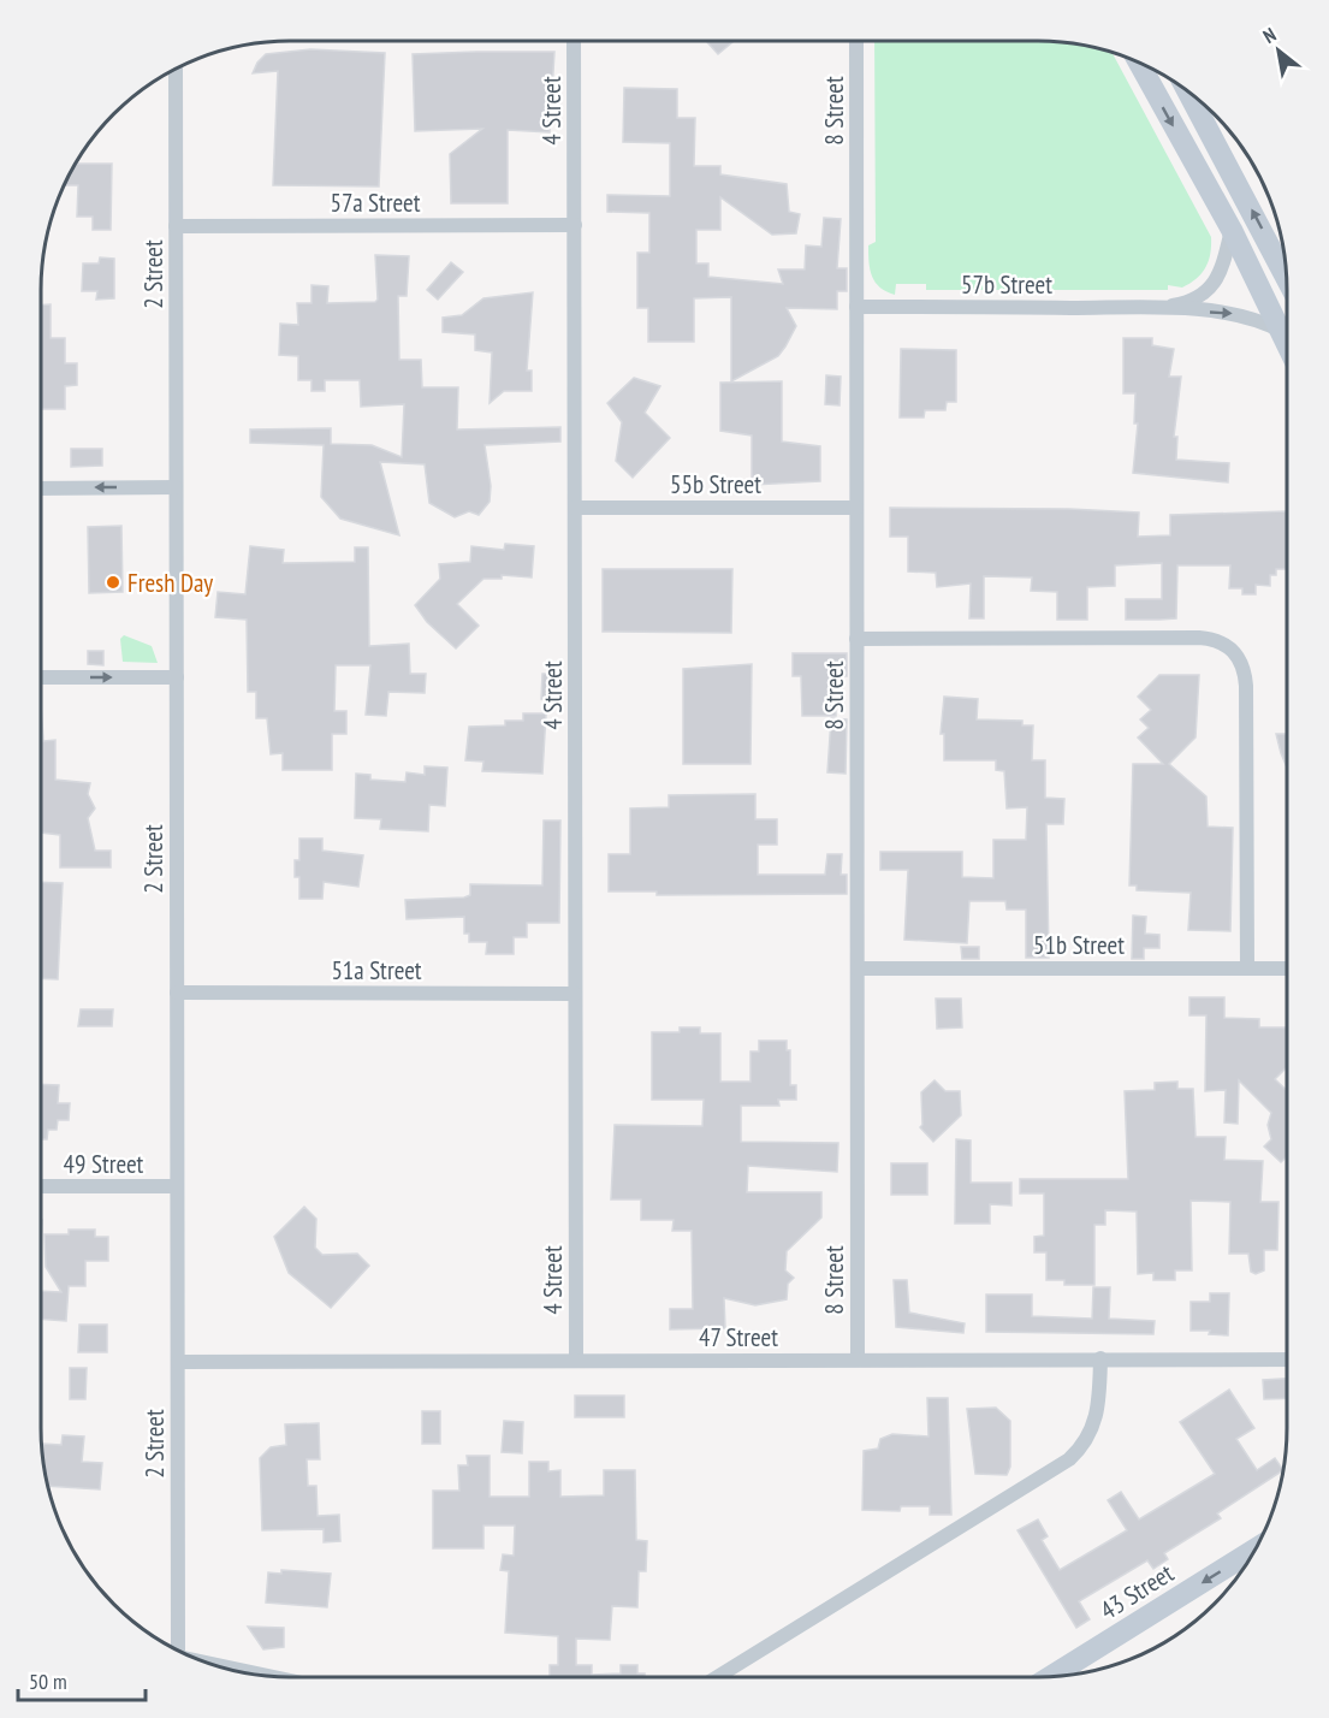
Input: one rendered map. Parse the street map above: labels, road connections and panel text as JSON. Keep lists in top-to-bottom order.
{
  "streets": {
    "main road": ["43 Street"],
    "street": [
      "4 Street",
      "8 Street",
      "57a Street",
      "2 Street",
      "57b Street",
      "55b Street",
      "51b Street",
      "51a Street",
      "49 Street",
      "47 Street"
    ]
  },
  "crossings": [
    ["4 Street", "57a Street"],
    ["4 Street", "55b Street"],
    ["4 Street", "51a Street"],
    ["4 Street", "47 Street"],
    ["8 Street", "57b Street"],
    ["8 Street", "55b Street"],
    ["8 Street", "51b Street"],
    ["8 Street", "47 Street"],
    ["57a Street", "2 Street"],
    ["2 Street", "51a Street"],
    ["2 Street", "49 Street"],
    ["2 Street", "47 Street"]
  ],
  "one_way": ["43 Street"],
  "places": ["Fresh Day"],
  "scale_bar": "50 m",
  "north": "top left"
}
